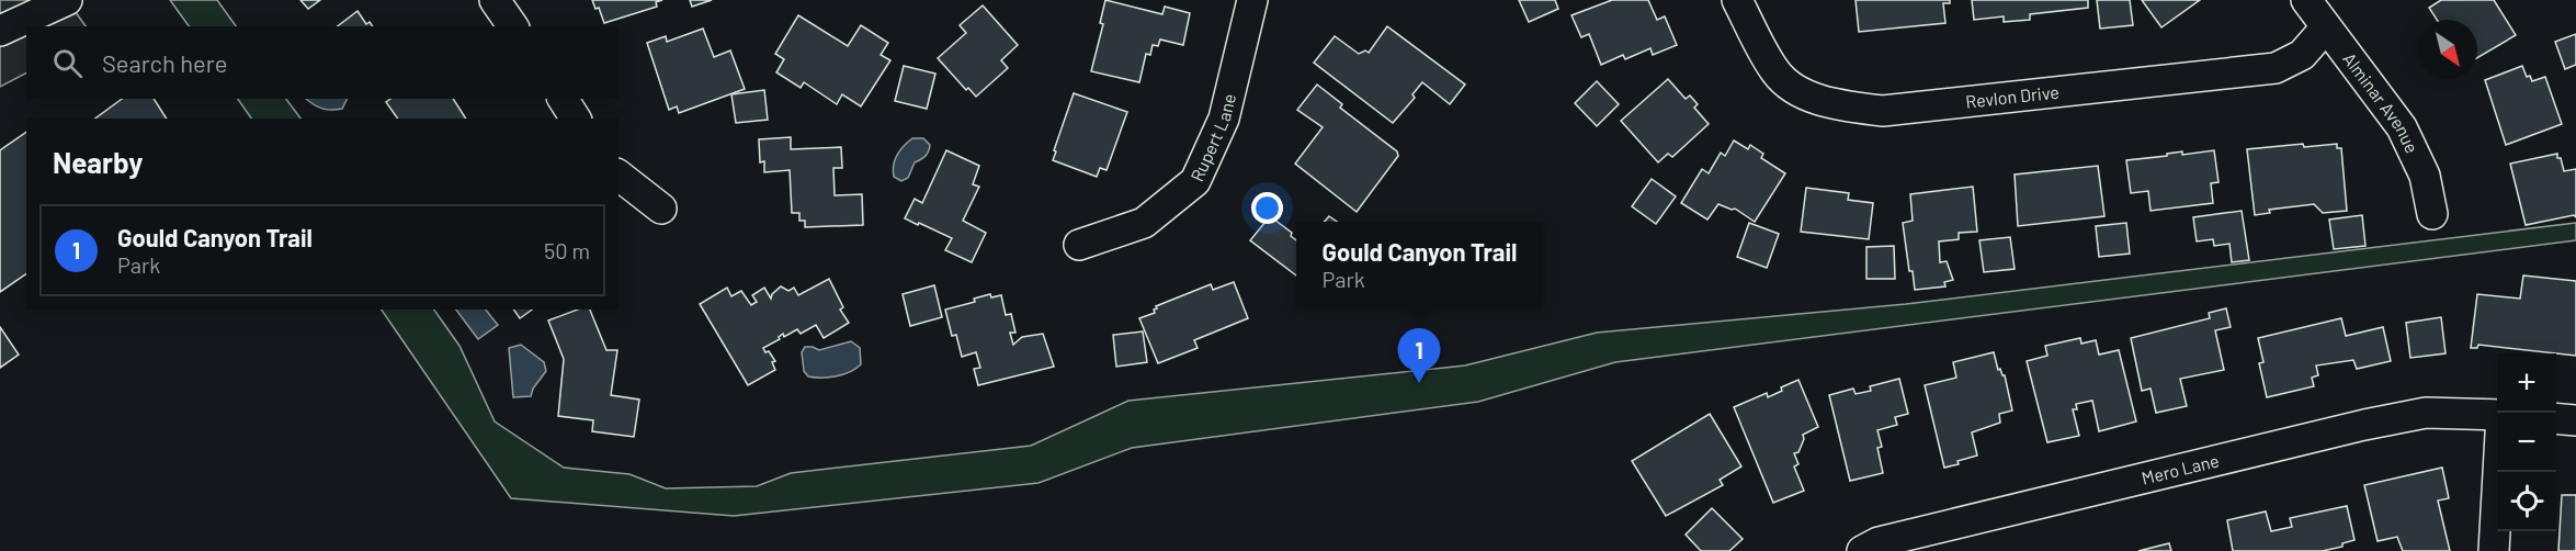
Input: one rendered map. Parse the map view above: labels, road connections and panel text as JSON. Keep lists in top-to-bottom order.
{
  "streets": {
    "street": [
      "Revlon Drive",
      "Alminar Avenue",
      "Rupert Lane",
      "Mero Lane"
    ]
  },
  "crossings": [
    ["Revlon Drive", "Alminar Avenue"]
  ],
  "north": "bottom right",
  "page": {
    "search": "Search here",
    "heading": "Nearby",
    "list": [
      {
        "mark": "1",
        "name": "Gould Canyon Trail",
        "note": "Park",
        "value": "50 m"
      }
    ],
    "popup": ["Gould Canyon Trail", "Park"],
    "pins": "1",
    "map_buttons": ["+", "−"]
  }
}
